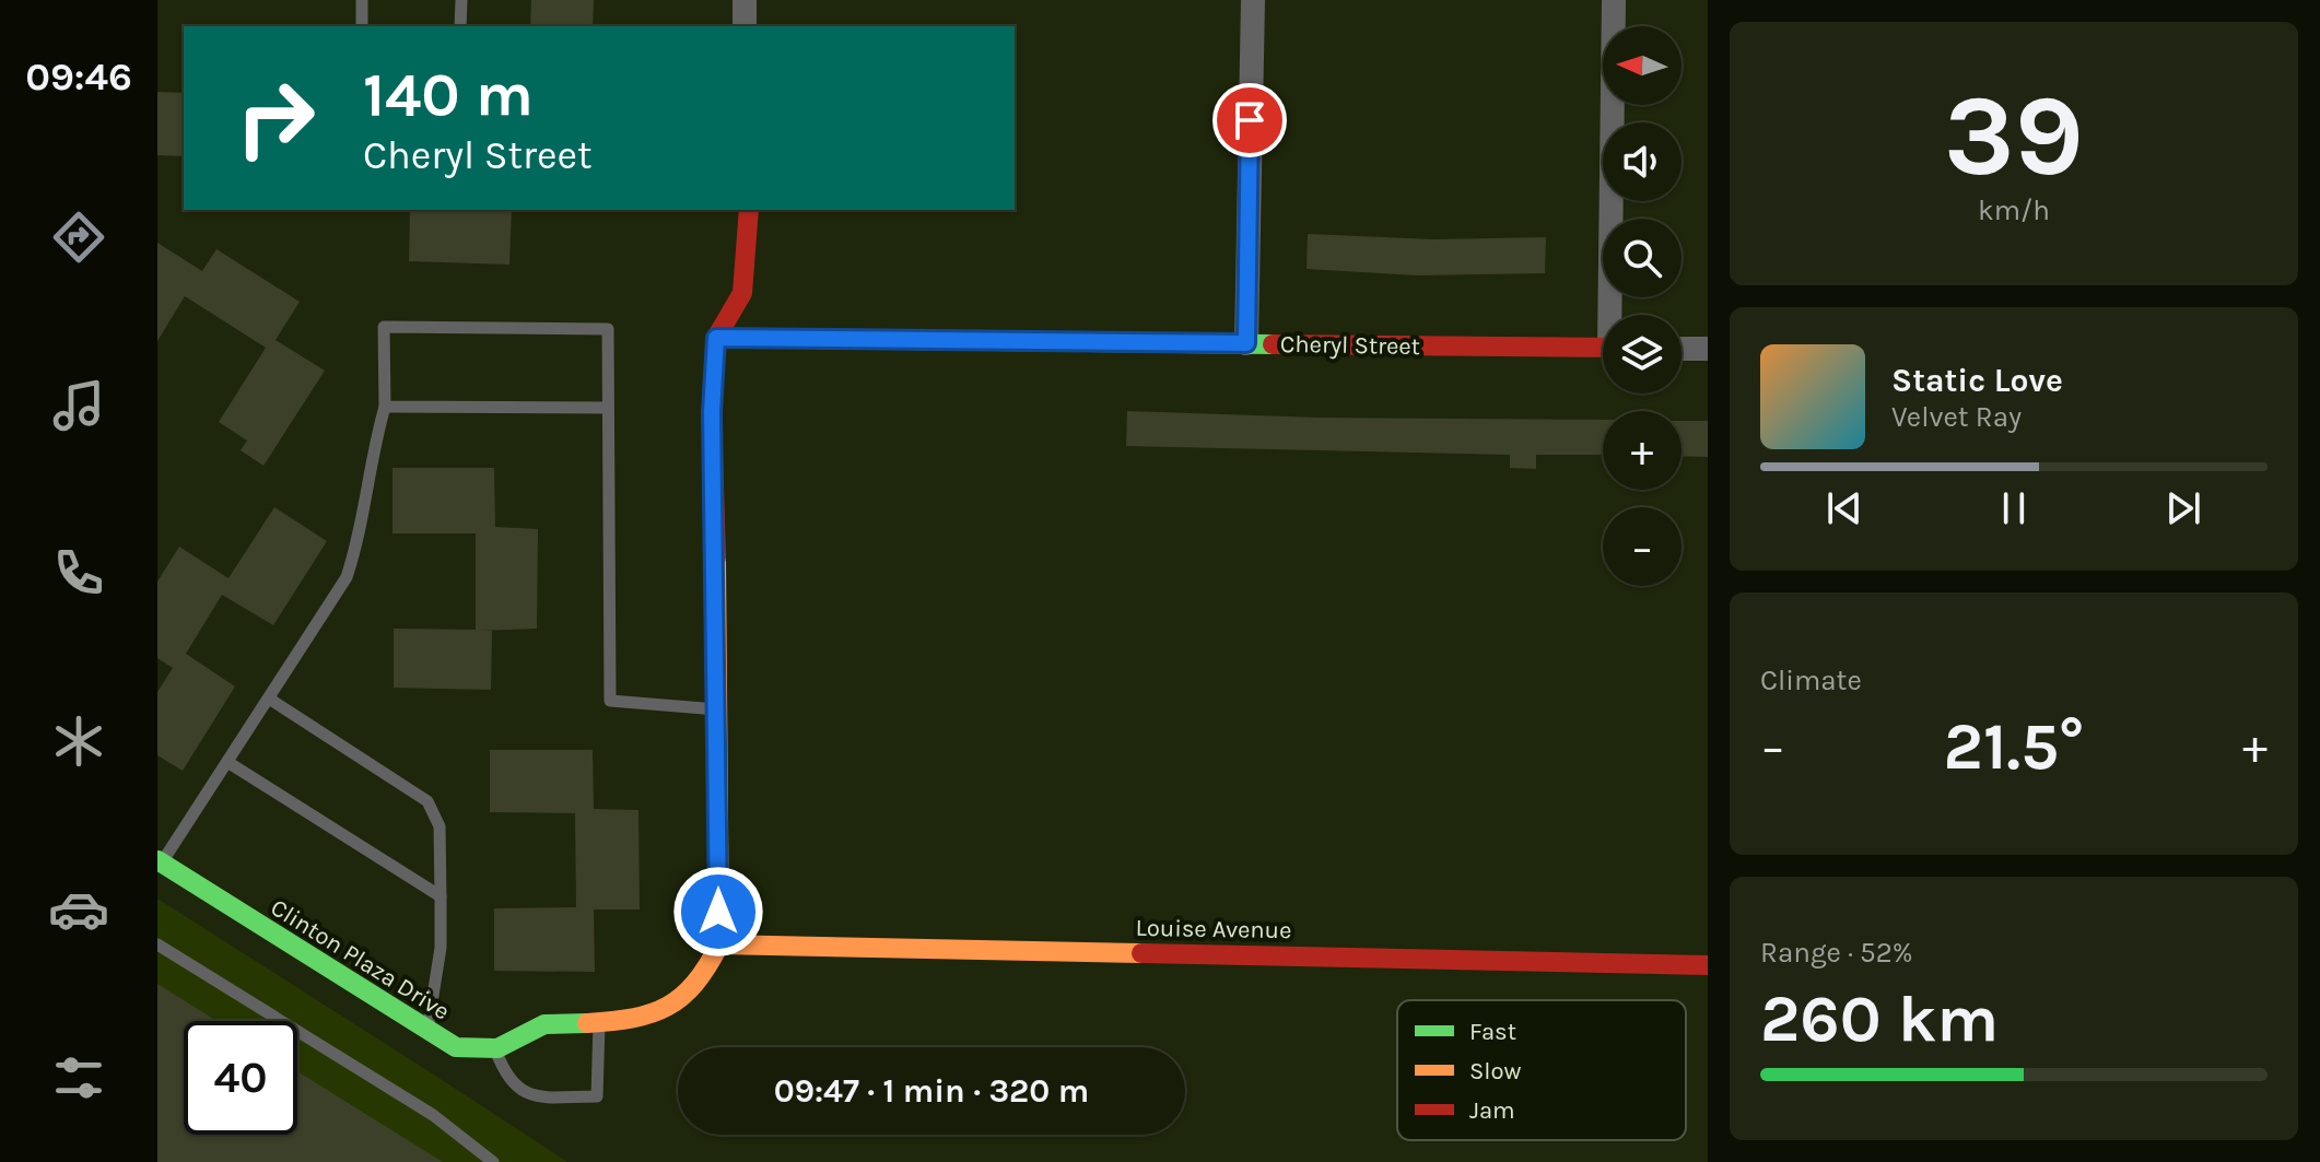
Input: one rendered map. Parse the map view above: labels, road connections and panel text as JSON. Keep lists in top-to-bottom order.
{
  "streets": {
    "street": ["Cheryl Street", "Louise Avenue", "Clinton Plaza Drive"]
  },
  "legend": ["Fast", "Slow", "Jam"],
  "north": "left",
  "page": {
    "tabs": "09:46",
    "tile": [
      ["39", "km/h"],
      "Climate",
      ["Range · 52%", "260 km"]
    ],
    "map_buttons": ["+", "−"],
    "turn": ["140 m", "Cheryl Street"],
    "song": ["Static Love", "Velvet Ray"],
    "heat": ["−", "21.5°", "+"],
    "limit": "40",
    "trip": "09:47 · 1 min · 320 m"
  }
}
